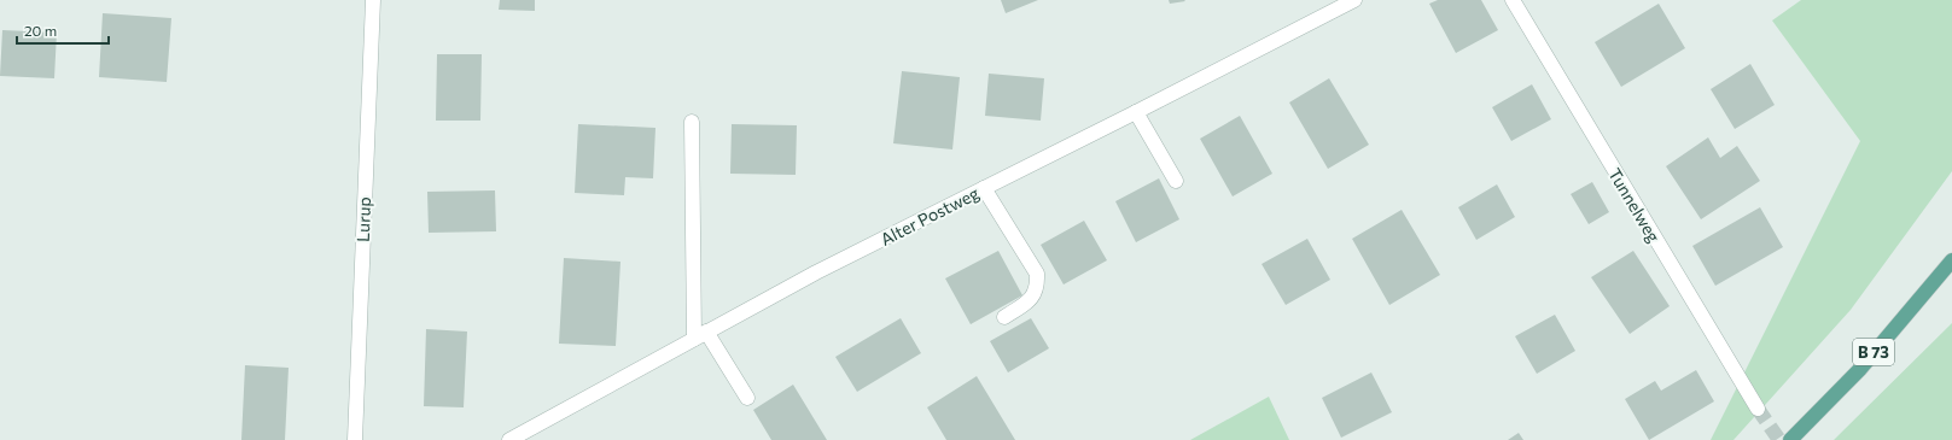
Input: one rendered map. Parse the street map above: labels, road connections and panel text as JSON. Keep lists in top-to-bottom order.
{
  "streets": {
    "main road": ["B 73"],
    "street": ["Tunnelweg", "Alter Postweg", "Lurup"]
  },
  "scale_bar": "20 m"
}
